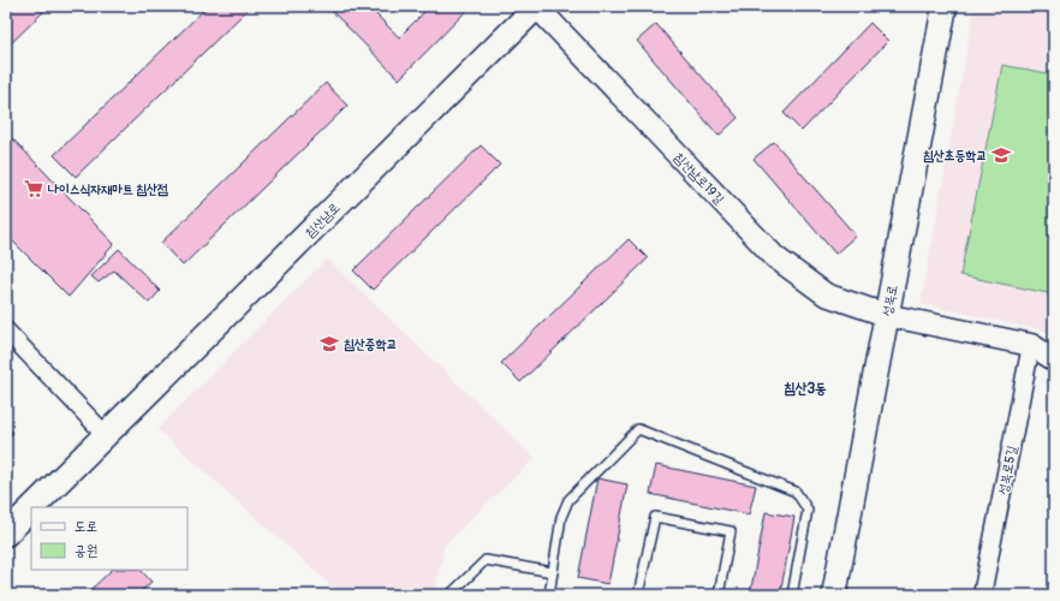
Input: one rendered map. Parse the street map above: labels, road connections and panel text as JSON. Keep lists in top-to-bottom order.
{
  "streets": {
    "main road": ["침산남로", "성북로"],
    "street": ["침산남로19길", "성북로5길"]
  },
  "crossings": [
    ["침산남로19길", "침산남로"],
    ["침산남로19길", "성북로"]
  ],
  "districts": ["침산3동"],
  "places": {
    "school or university": ["침산초등학교", "침산중학교"],
    "supermarket": ["나이스식자재마트 침산점"]
  },
  "legend": ["도로", "공원"]
}
